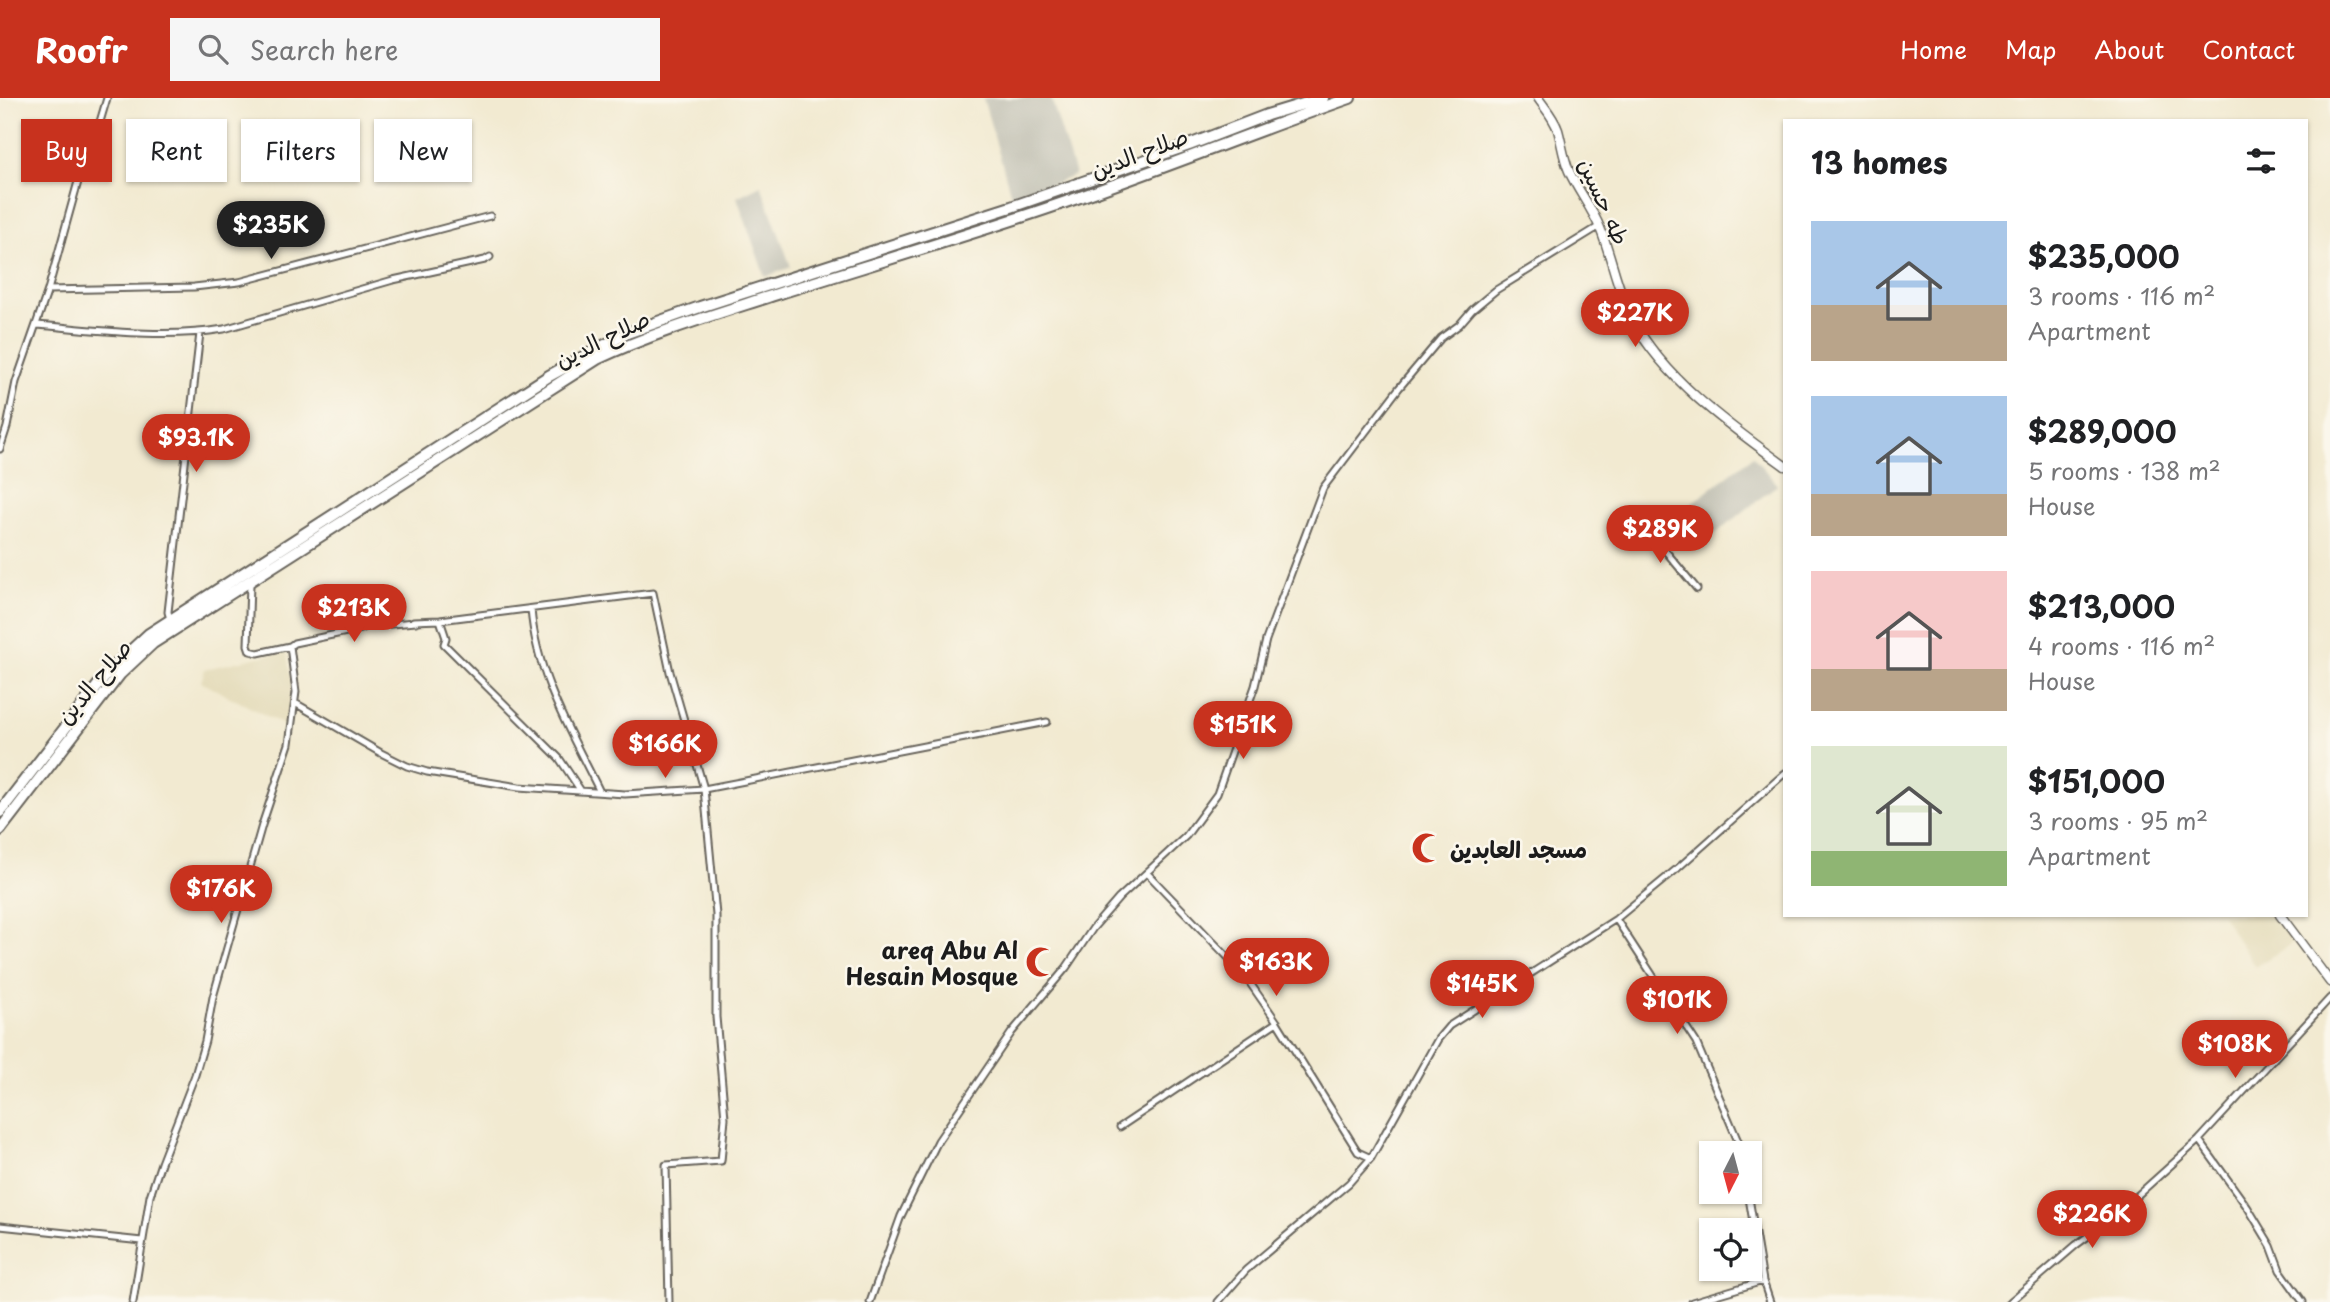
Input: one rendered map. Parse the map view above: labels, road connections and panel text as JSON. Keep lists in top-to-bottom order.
{
  "streets": {
    "highway": ["صلاح الدين"],
    "street": ["طه حسين"]
  },
  "places": {
    "mosque": ["مسجد العابدين", "areq Abu Al Hesain Mosque"]
  },
  "north": "bottom",
  "page": {
    "header": "Roofr",
    "search": "Search here",
    "nav": [
      "Home",
      "Map",
      "About",
      "Contact"
    ],
    "chip": [
      "Buy",
      "Rent",
      "Filters",
      "New"
    ],
    "heading": "13 homes",
    "price": [
      "$235K",
      "$227K",
      "$93.1K",
      "$289K",
      "$213K",
      "$151K",
      "$166K",
      "$176K",
      "$163K",
      "$145K",
      "$101K",
      "$108K",
      "$226K"
    ],
    "list": [
      {
        "name": "$235,000",
        "note": "3 rooms · 116 m² · Apartment"
      },
      {
        "name": "$289,000",
        "note": "5 rooms · 138 m² · House"
      },
      {
        "name": "$213,000",
        "note": "4 rooms · 116 m² · House"
      },
      {
        "name": "$151,000",
        "note": "3 rooms · 95 m² · Apartment"
      }
    ]
  }
}
